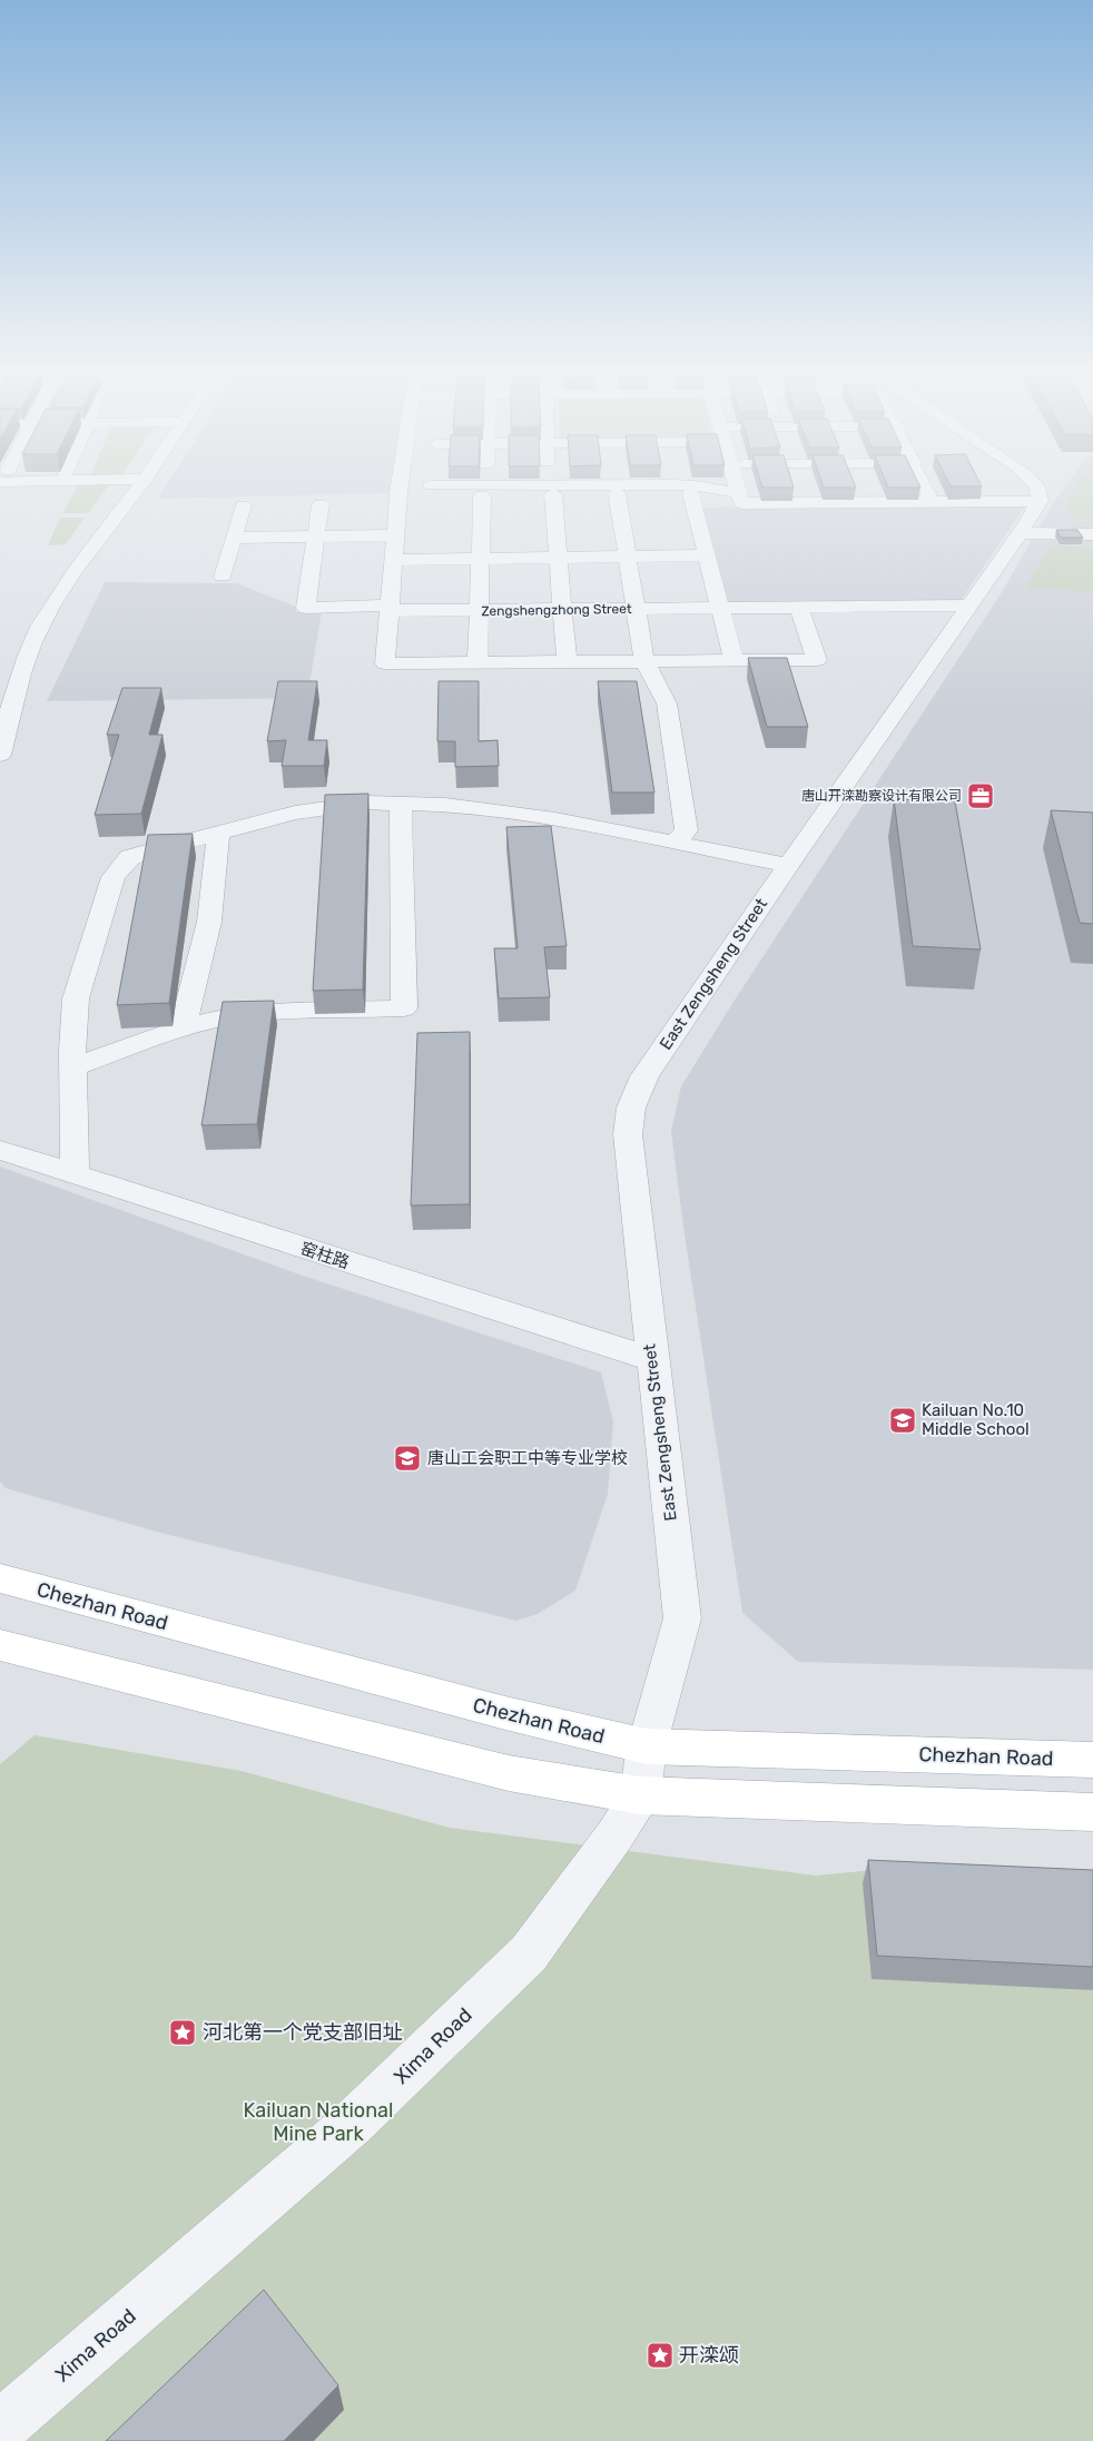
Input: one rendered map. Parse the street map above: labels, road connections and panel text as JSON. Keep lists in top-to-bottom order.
{
  "streets": {
    "main road": ["Chezhan Road"],
    "street": [
      "Zengshengzhong Street",
      "East Zengsheng Street",
      "窑柱路",
      "Xima Road"
    ]
  },
  "crossings": [
    ["Zengshengzhong Street", "East Zengsheng Street"],
    ["East Zengsheng Street", "窑柱路"],
    ["East Zengsheng Street", "Chezhan Road"],
    ["East Zengsheng Street", "Xima Road"],
    ["Chezhan Road", "Xima Road"]
  ],
  "parks": ["Kailuan National Mine Park"],
  "places": {
    "office": ["唐山开滦勘察设计有限公司"],
    "school or university": ["Kailuan No.10 Middle School", "唐山工会职工中等专业学校"],
    "place": ["河北第一个党支部旧址", "开滦颂"]
  }
}
